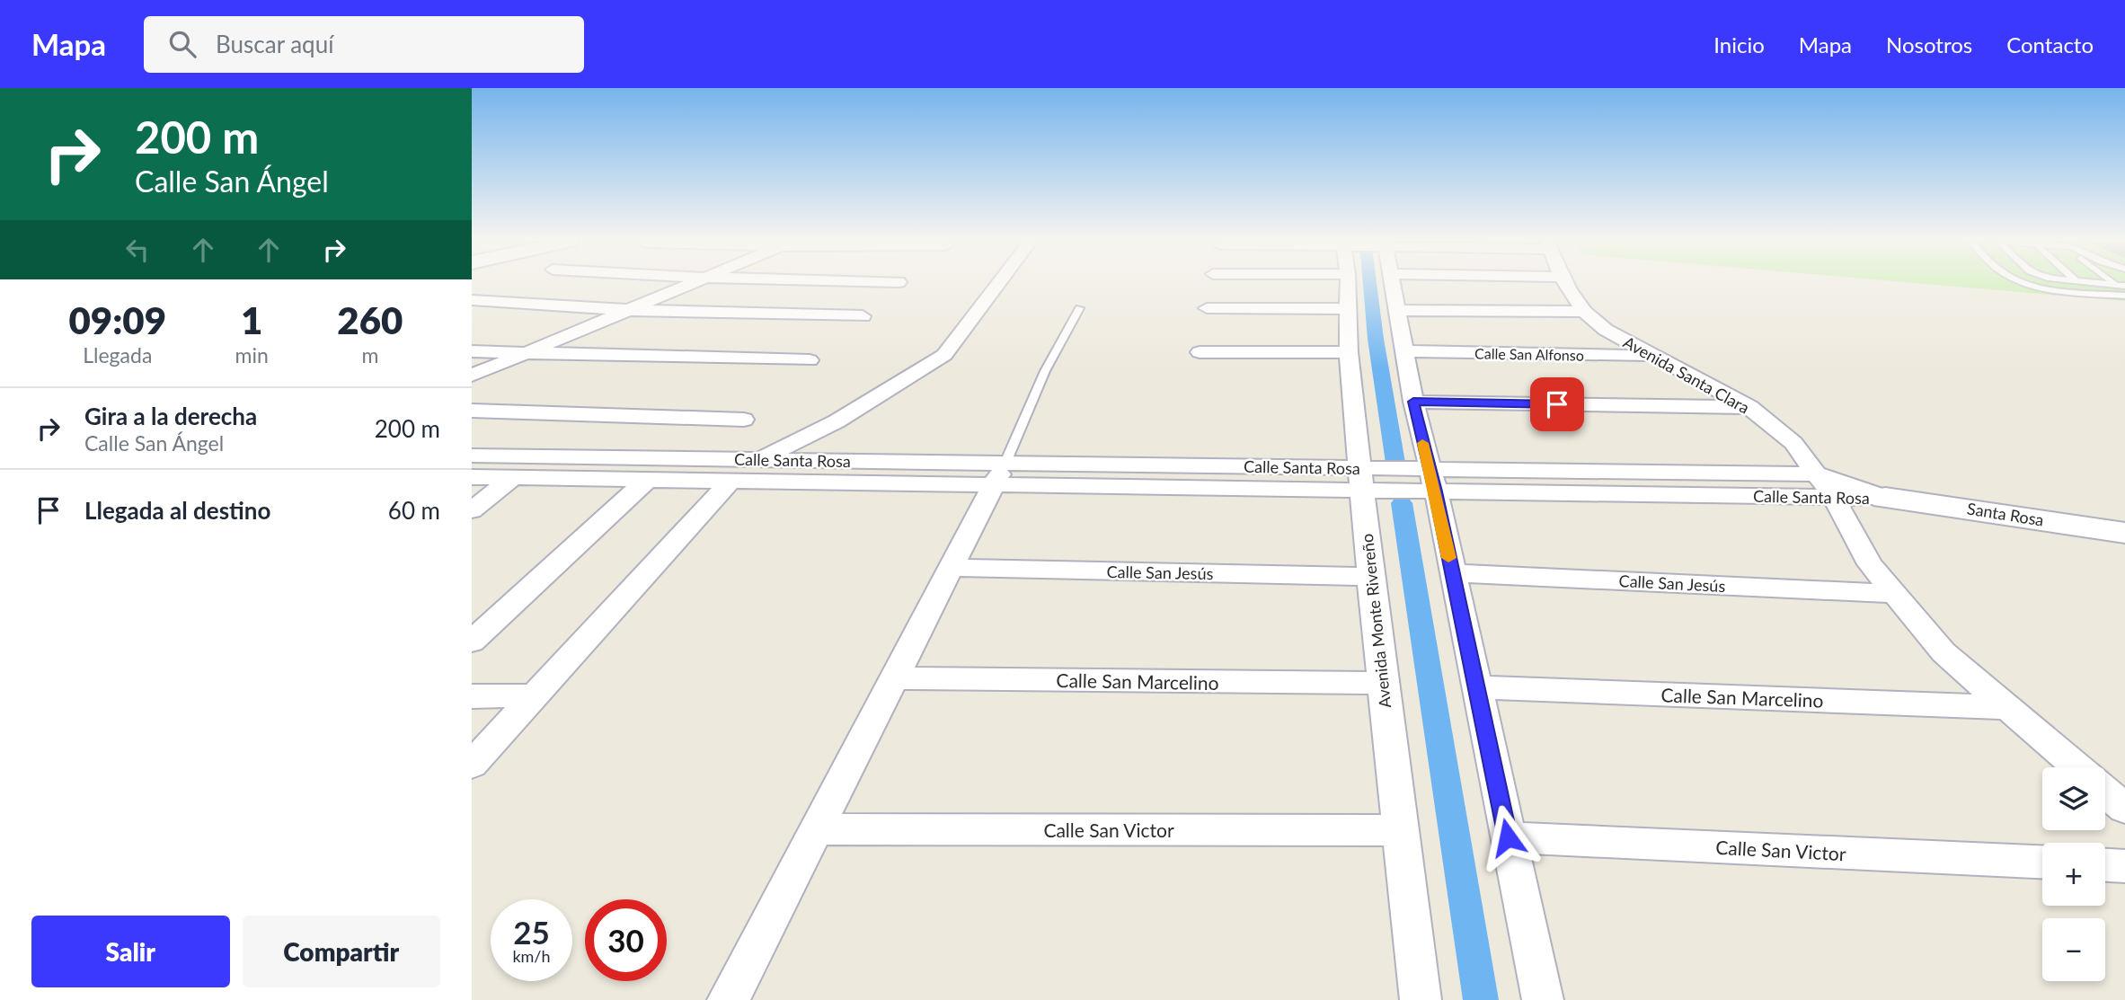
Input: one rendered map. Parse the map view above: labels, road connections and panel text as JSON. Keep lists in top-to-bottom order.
{
  "streets": {
    "main road": ["Santa Rosa"],
    "street": [
      "Calle San Alfonso",
      "Avenida Santa Clara",
      "Calle Santa Rosa",
      "Calle San Jesús",
      "Avenida Monte Rivereño",
      "Calle San Marcelino",
      "Calle San Victor"
    ]
  },
  "crossings": [
    ["Calle San Alfonso", "Avenida Santa Clara"],
    ["Avenida Santa Clara", "Calle Santa Rosa"],
    ["Avenida Santa Clara", "Calle San Jesús"],
    ["Avenida Santa Clara", "Calle San Marcelino"],
    ["Calle Santa Rosa", "Santa Rosa"],
    ["Calle Santa Rosa", "Avenida Monte Rivereño"],
    ["Calle San Jesús", "Avenida Monte Rivereño"],
    ["Avenida Monte Rivereño", "Calle San Marcelino"],
    ["Avenida Monte Rivereño", "Calle San Victor"]
  ],
  "page": {
    "header": "Mapa",
    "search": "Buscar aquí",
    "nav": [
      "Inicio",
      "Mapa",
      "Nosotros",
      "Contacto"
    ],
    "turn": ["200 m", "Calle San Ángel"],
    "eta": [
      "09:09",
      "Llegada",
      "1",
      "min",
      "260",
      "m"
    ],
    "list": [
      {
        "name": "Gira a la derecha",
        "note": "Calle San Ángel",
        "value": "200 m"
      },
      {
        "name": "Llegada al destino",
        "value": "60 m"
      }
    ],
    "map_buttons": ["+", "−"],
    "speed": "25 km/h",
    "limit": "30",
    "buttons": ["Salir", "Compartir"]
  }
}
